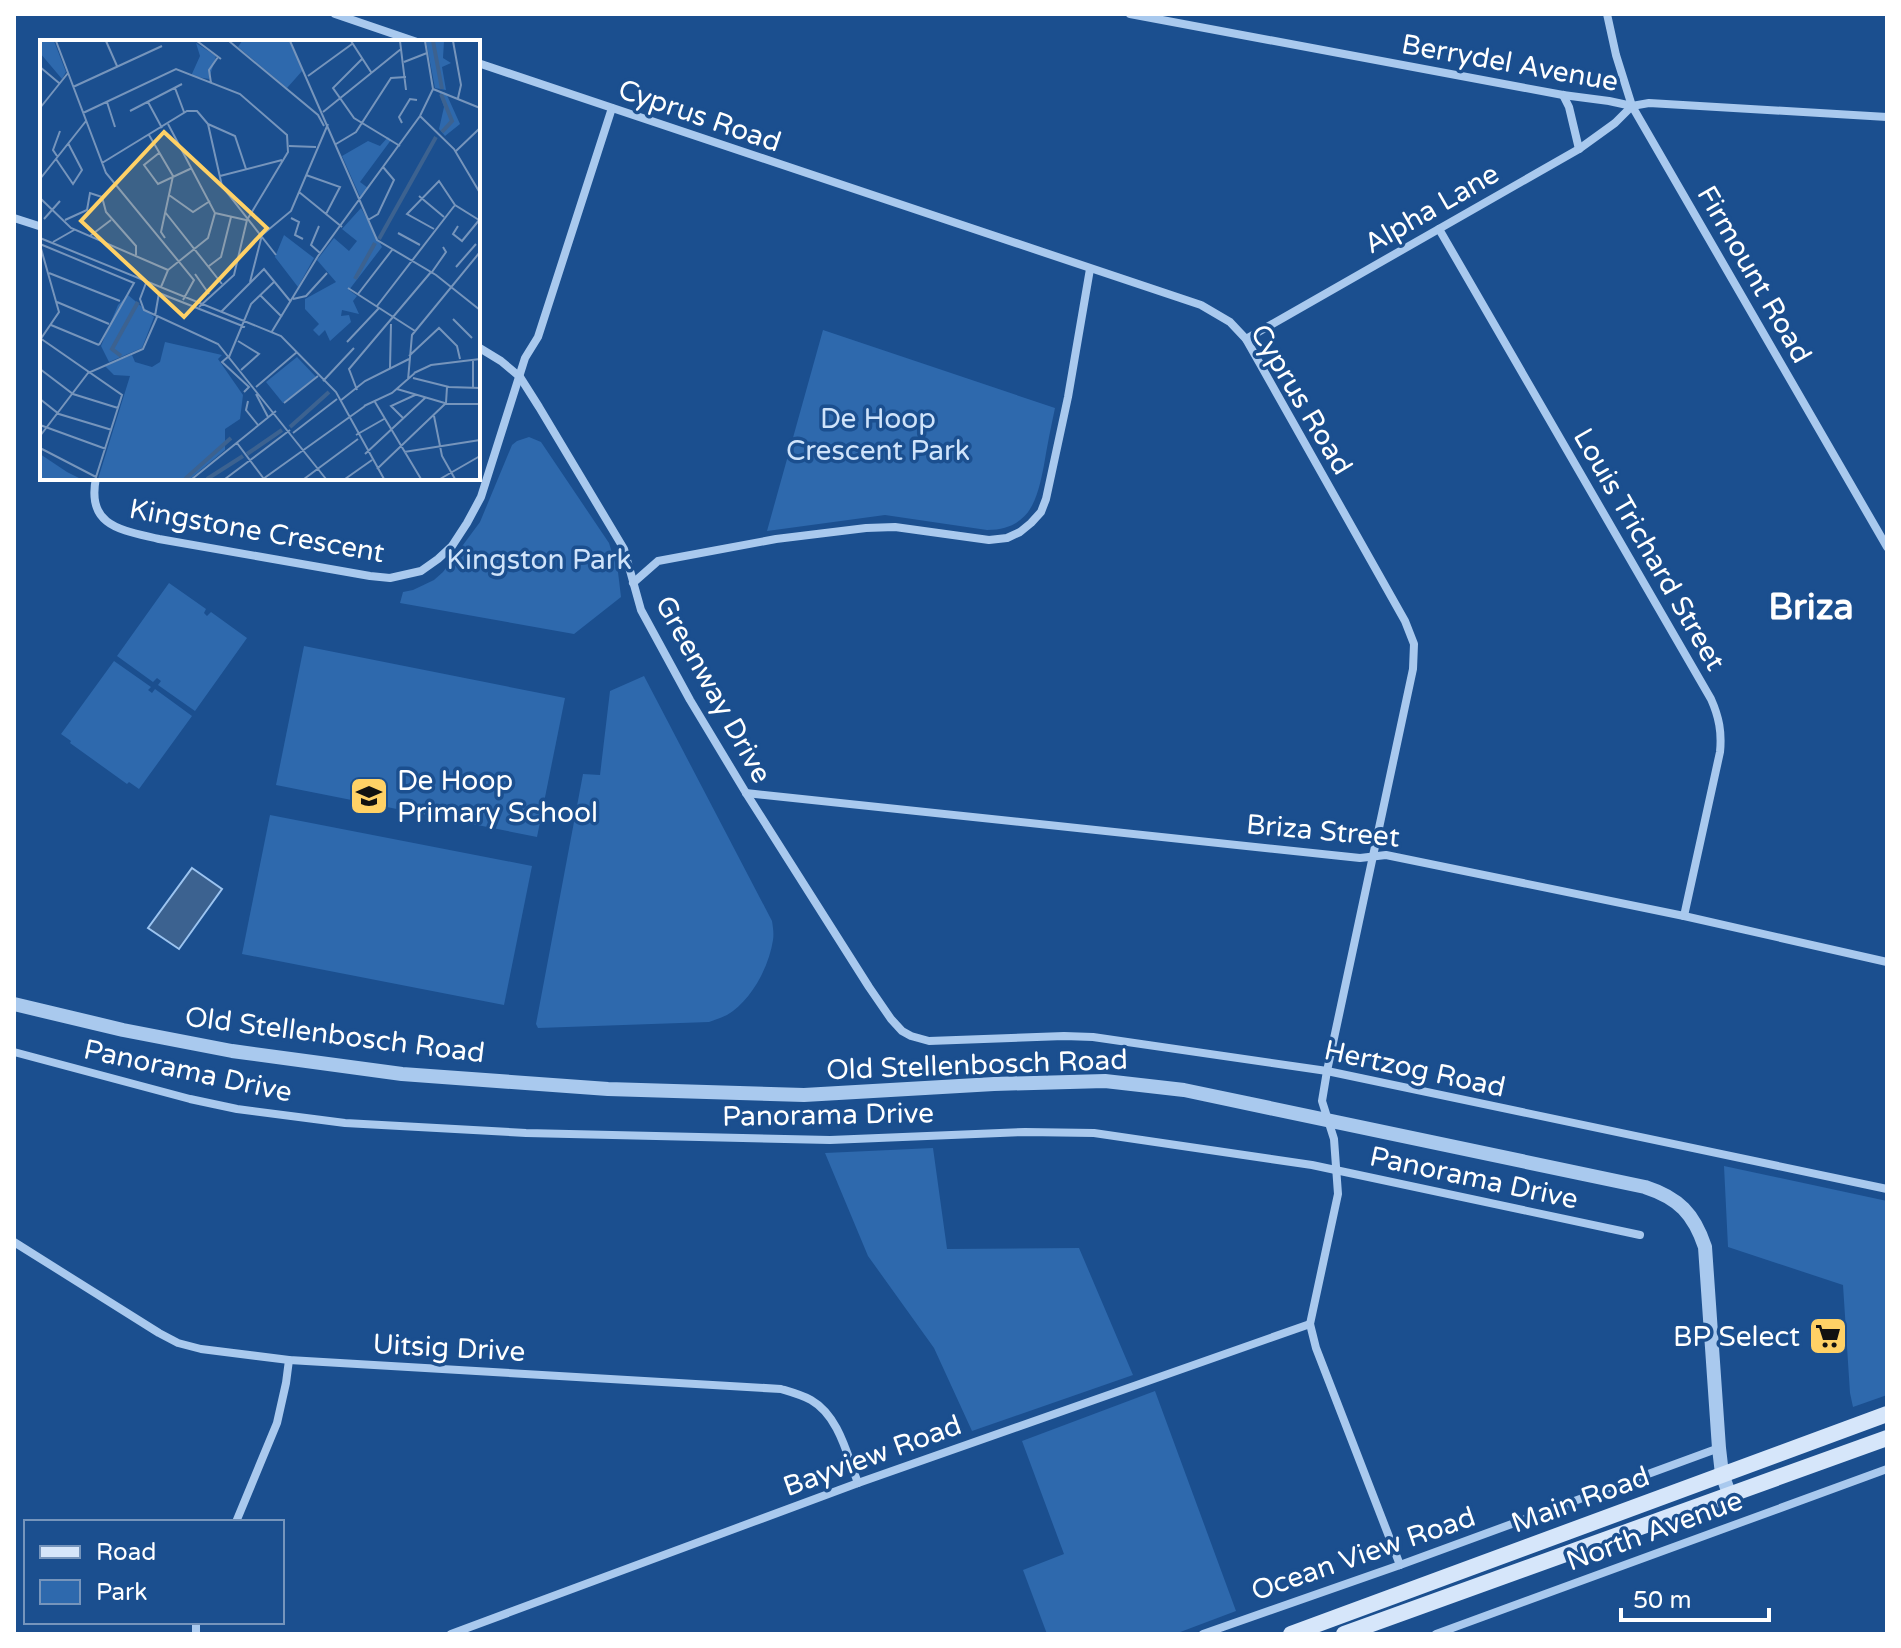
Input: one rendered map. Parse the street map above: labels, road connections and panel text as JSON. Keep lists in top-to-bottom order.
{
  "streets": {
    "main road": ["Main Road"],
    "street": [
      "Berrydel Avenue",
      "Cyprus Road",
      "Alpha Lane",
      "Firmount Road",
      "Kingstone Crescent",
      "Louis Trichard Street",
      "Greenway Drive",
      "Briza Street",
      "Old Stellenbosch Road",
      "Hertzog Road",
      "Panorama Drive",
      "Uitsig Drive",
      "Bayview Road",
      "North Avenue",
      "Ocean View Road"
    ]
  },
  "crossings": [
    ["Berrydel Avenue", "Alpha Lane"],
    ["Berrydel Avenue", "Firmount Road"],
    ["Cyprus Road", "Alpha Lane"],
    ["Cyprus Road", "Kingstone Crescent"],
    ["Cyprus Road", "Briza Street"],
    ["Cyprus Road", "Old Stellenbosch Road"],
    ["Cyprus Road", "Hertzog Road"],
    ["Cyprus Road", "Panorama Drive"],
    ["Cyprus Road", "Bayview Road"],
    ["Alpha Lane", "Firmount Road"],
    ["Alpha Lane", "Louis Trichard Street"],
    ["Kingstone Crescent", "Greenway Drive"],
    ["Louis Trichard Street", "Briza Street"],
    ["Greenway Drive", "Briza Street"],
    ["Greenway Drive", "Hertzog Road"],
    ["Old Stellenbosch Road", "Main Road"],
    ["Old Stellenbosch Road", "Ocean View Road"],
    ["Uitsig Drive", "Bayview Road"]
  ],
  "districts": ["Briza"],
  "parks": ["De Hoop Crescent Park", "Kingston Park"],
  "places": {
    "school or university": ["De Hoop Primary School"],
    "supermarket": ["BP Select"]
  },
  "legend": ["Road", "Park"],
  "scale_bar": "50 m"
}
